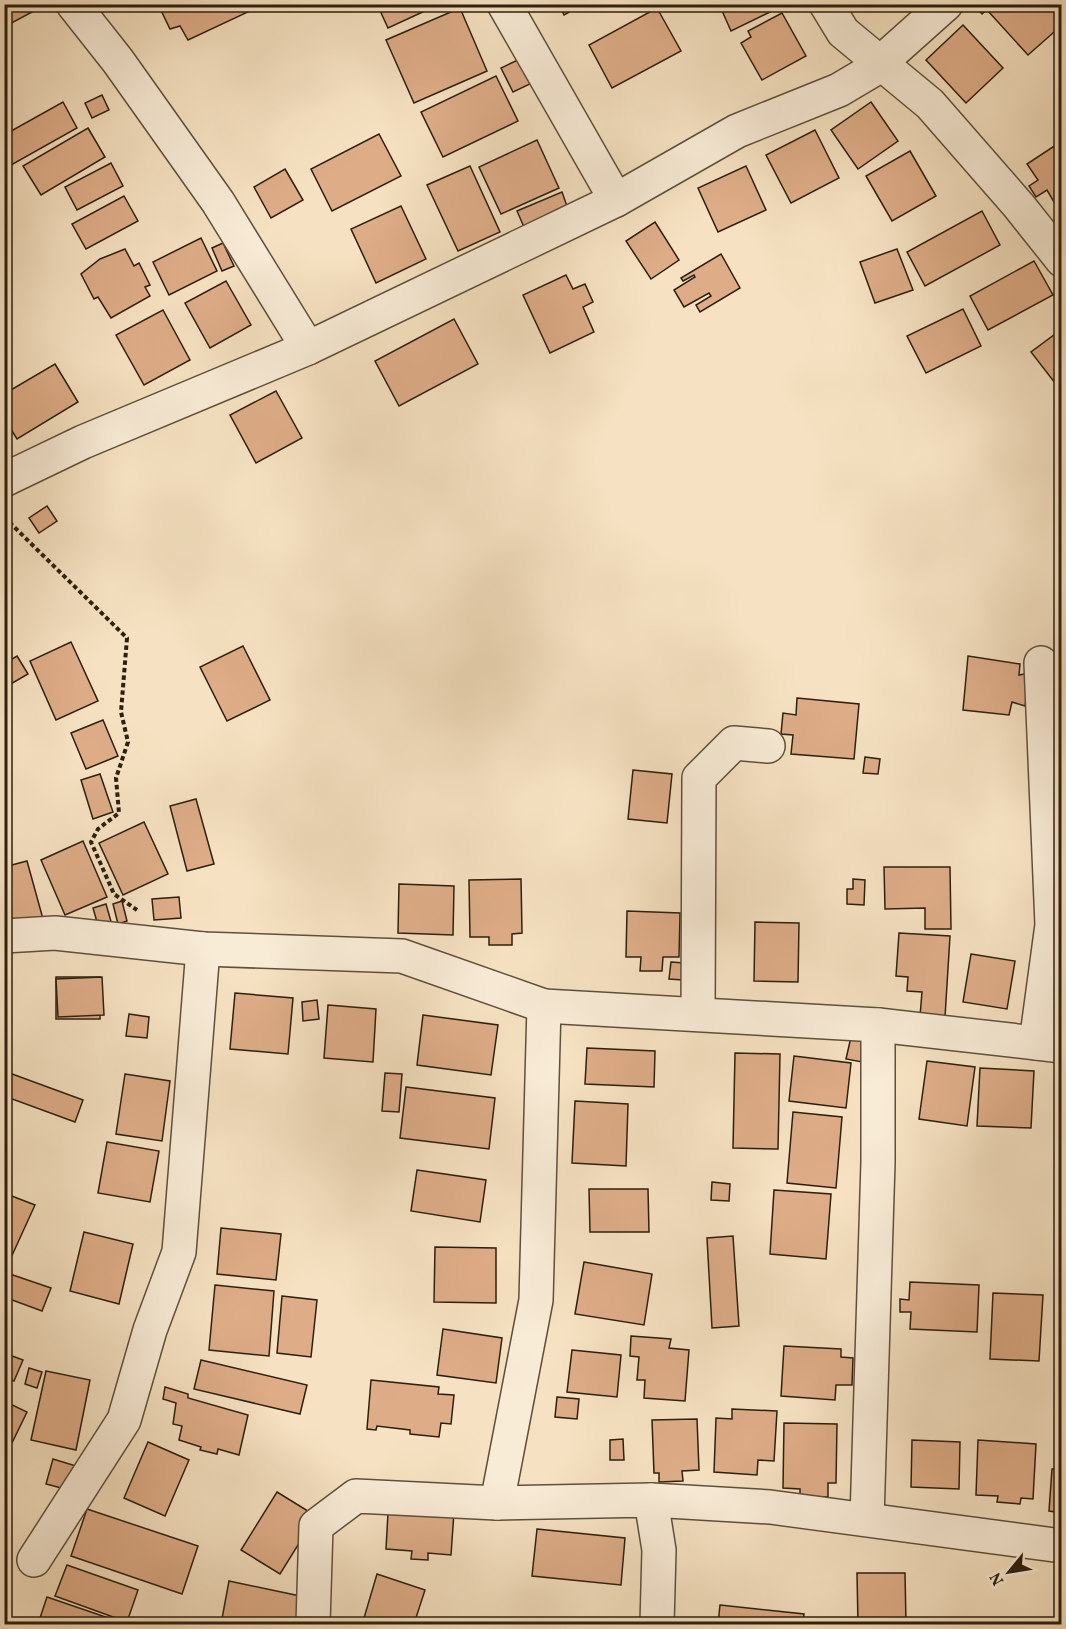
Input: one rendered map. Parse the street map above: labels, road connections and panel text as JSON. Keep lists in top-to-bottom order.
{
  "north": "bottom left"
}
